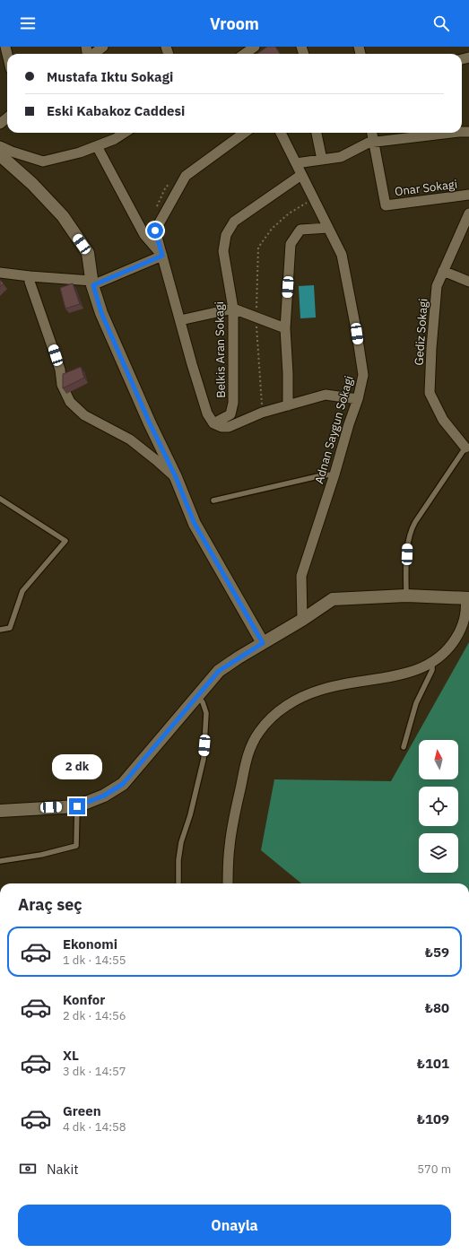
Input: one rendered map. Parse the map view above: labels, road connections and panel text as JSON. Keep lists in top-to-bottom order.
{
  "streets": {
    "street": [
      "Onar Sokagi",
      "Gediz Sokagi",
      "Belkis Aran Sokagi",
      "Adnan Saygun Sokagi"
    ]
  },
  "crossings": [
    ["Belkis Aran Sokagi", "Adnan Saygun Sokagi"]
  ],
  "north": "top",
  "page": {
    "header": "Vroom",
    "banner": ["Mustafa Iktu Sokagi", "Eski Kabakoz Caddesi"],
    "bubble": "2 dk",
    "heading": "Araç seç",
    "list": [
      {
        "name": "Ekonomi",
        "note": "1 dk · 14:55",
        "value": "₺59"
      },
      {
        "name": "Konfor",
        "note": "2 dk · 14:56",
        "value": "₺80"
      },
      {
        "name": "XL",
        "note": "3 dk · 14:57",
        "value": "₺101"
      },
      {
        "name": "Green",
        "note": "4 dk · 14:58",
        "value": "₺109"
      }
    ],
    "pay": ["Nakit", "570 m"],
    "buttons": "Onayla"
  }
}
